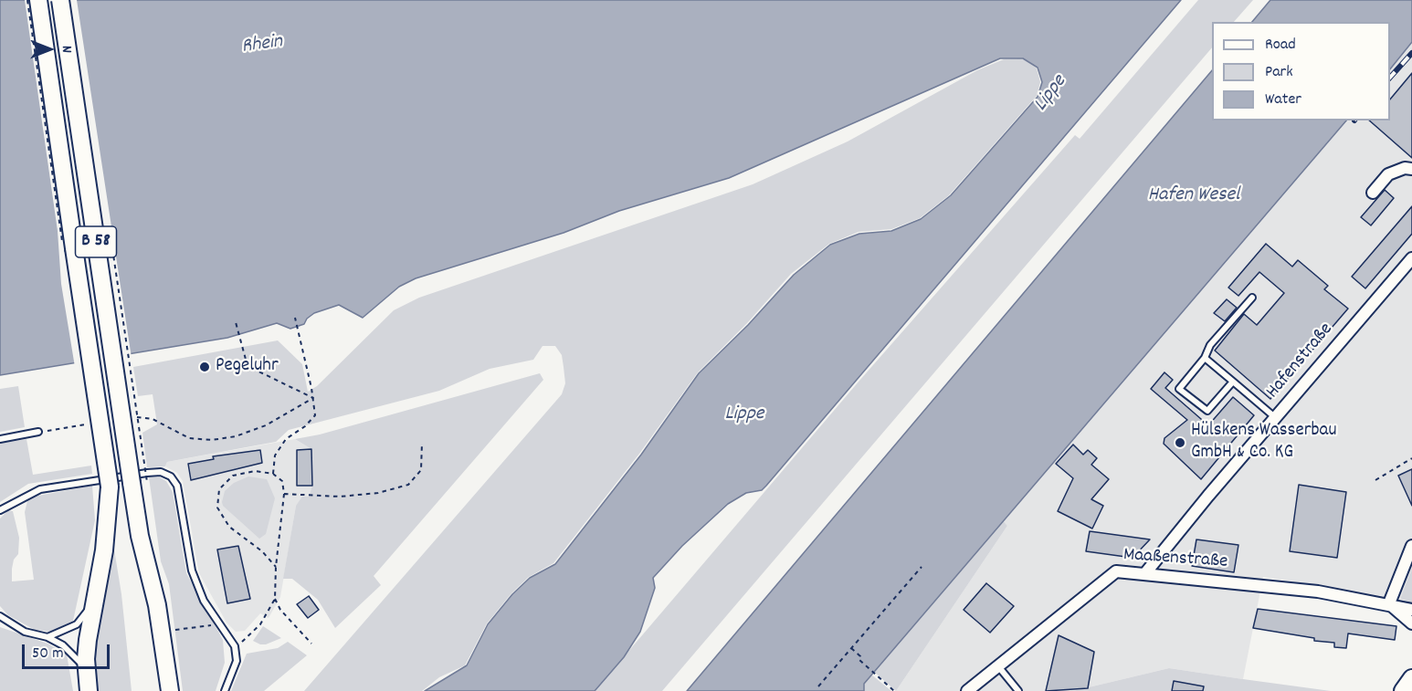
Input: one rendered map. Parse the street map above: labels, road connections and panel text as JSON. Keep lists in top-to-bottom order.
{
  "streets": {
    "main road": ["B 58"],
    "street": ["Hafenstraße", "Maaßenstraße"]
  },
  "crossings": [
    ["Hafenstraße", "Maaßenstraße"]
  ],
  "water": ["Rhein", "Lippe", "Hafen Wesel"],
  "places": ["Pegeluhr", "Hülskens Wasserbau GmbH & Co. KG"],
  "legend": ["Road", "Park", "Water"],
  "scale_bar": "50 m",
  "north": "right"
}
